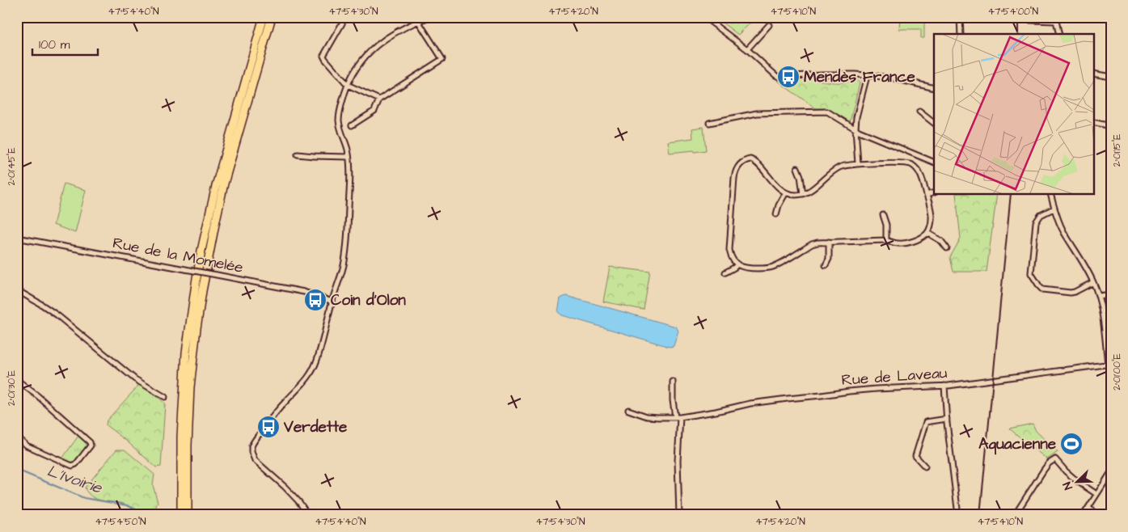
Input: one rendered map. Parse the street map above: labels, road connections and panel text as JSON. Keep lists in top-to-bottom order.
{
  "streets": {
    "street": ["Rue de la Momelée", "Rue de Laveau"]
  },
  "water": ["L'Ivoirie"],
  "places": {
    "bus stop": ["Mendès France", "Coin d'Olon", "Verdette"],
    "sports": ["Aquacienne"]
  },
  "scale_bar": "100 m",
  "north": "bottom left",
  "coordinates": [
    "47°54'40\"N",
    "47°54'30\"N",
    "47°54'20\"N",
    "47°54'10\"N",
    "47°54'00\"N",
    "2°01'15\"E",
    "2°01'45\"E",
    "2°01'00\"E",
    "2°01'30\"E",
    "47°54'50\"N"
  ]
}
